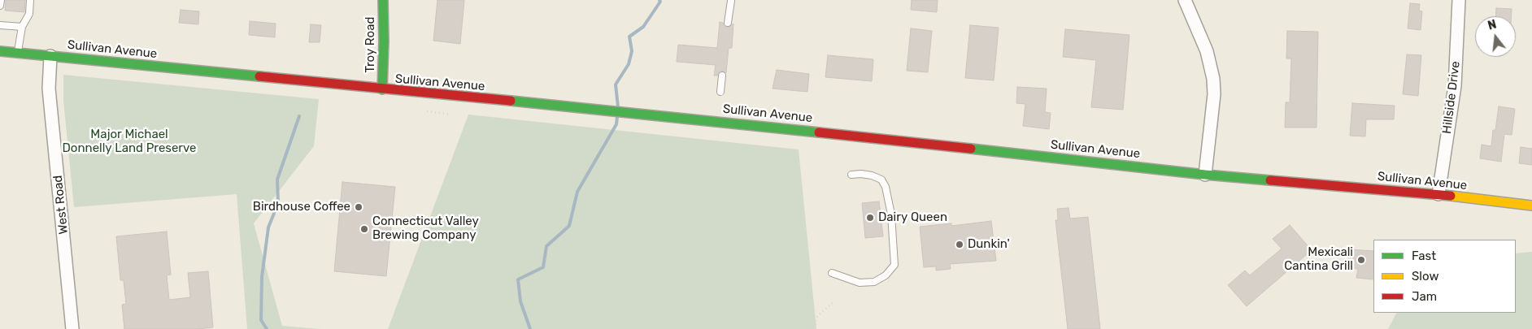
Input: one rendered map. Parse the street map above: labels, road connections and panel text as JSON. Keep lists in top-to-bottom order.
{
  "streets": {
    "main road": ["Troy Road", "Sullivan Avenue"],
    "street": ["Hillside Drive", "West Road"]
  },
  "crossings": [
    ["Troy Road", "Sullivan Avenue"],
    ["Sullivan Avenue", "Hillside Drive"],
    ["Sullivan Avenue", "West Road"]
  ],
  "parks": ["Major Michael Donnelly Land Preserve"],
  "places": [
    "Birdhouse Coffee",
    "Dairy Queen",
    "Connecticut Valley Brewing Company",
    "Dunkin'",
    "Mexicali Cantina Grill"
  ],
  "legend": ["Fast", "Slow", "Jam"],
  "north": "top"
}
